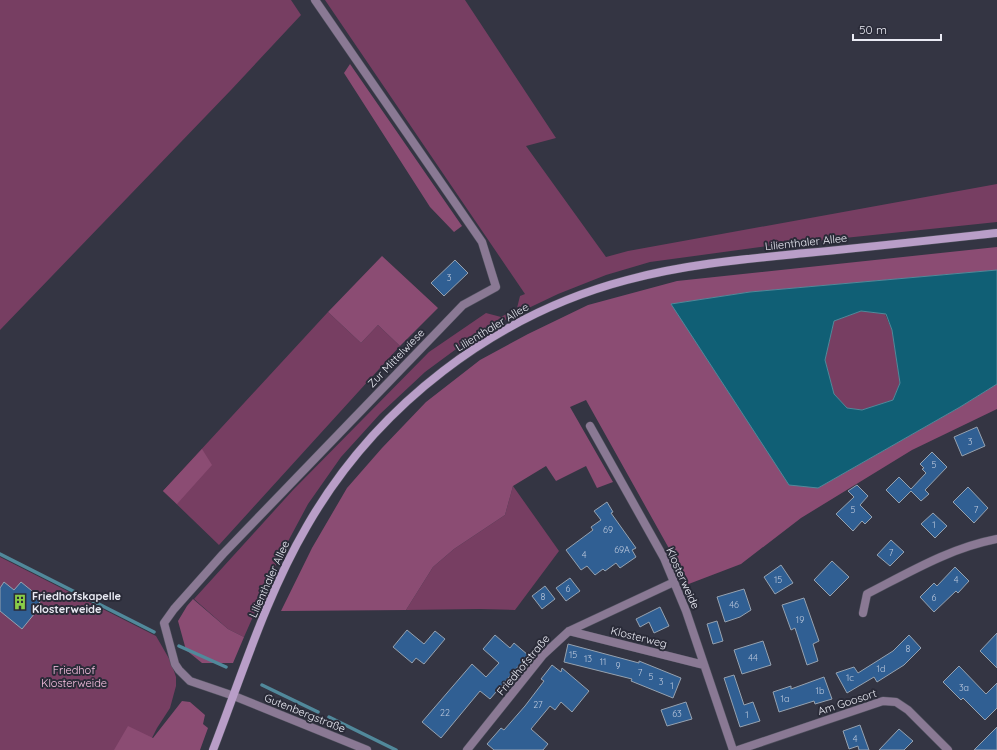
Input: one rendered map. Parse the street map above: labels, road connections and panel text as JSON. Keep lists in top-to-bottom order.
{
  "streets": {
    "main road": ["Lilienthaler Allee"],
    "street": [
      "Zur Mittelwiese",
      "Klosterweide",
      "Klosterweg",
      "Friedhofstraße",
      "Am Goosort",
      "Gutenbergstraße"
    ]
  },
  "crossings": [
    ["Lilienthaler Allee", "Zur Mittelwiese"],
    ["Lilienthaler Allee", "Gutenbergstraße"],
    ["Zur Mittelwiese", "Gutenbergstraße"],
    ["Klosterweide", "Klosterweg"],
    ["Klosterweide", "Friedhofstraße"],
    ["Klosterweg", "Friedhofstraße"]
  ],
  "parks": ["Friedhof Klosterweide"],
  "places": {
    "building": ["Friedhofskapelle Klosterweide"]
  },
  "house_numbers": [
    "3",
    "3",
    "5",
    "5",
    "7",
    "1",
    "69",
    "69A",
    "7",
    "4",
    "15",
    "4",
    "6",
    "8",
    "6",
    "46",
    "19",
    "8",
    "15",
    "44",
    "13",
    "11",
    "9",
    "1d",
    "7",
    "5",
    "1c",
    "3",
    "1",
    "3a",
    "1b",
    "1a",
    "27",
    "22",
    "63",
    "1",
    "4"
  ],
  "scale_bar": "50 m"
}
